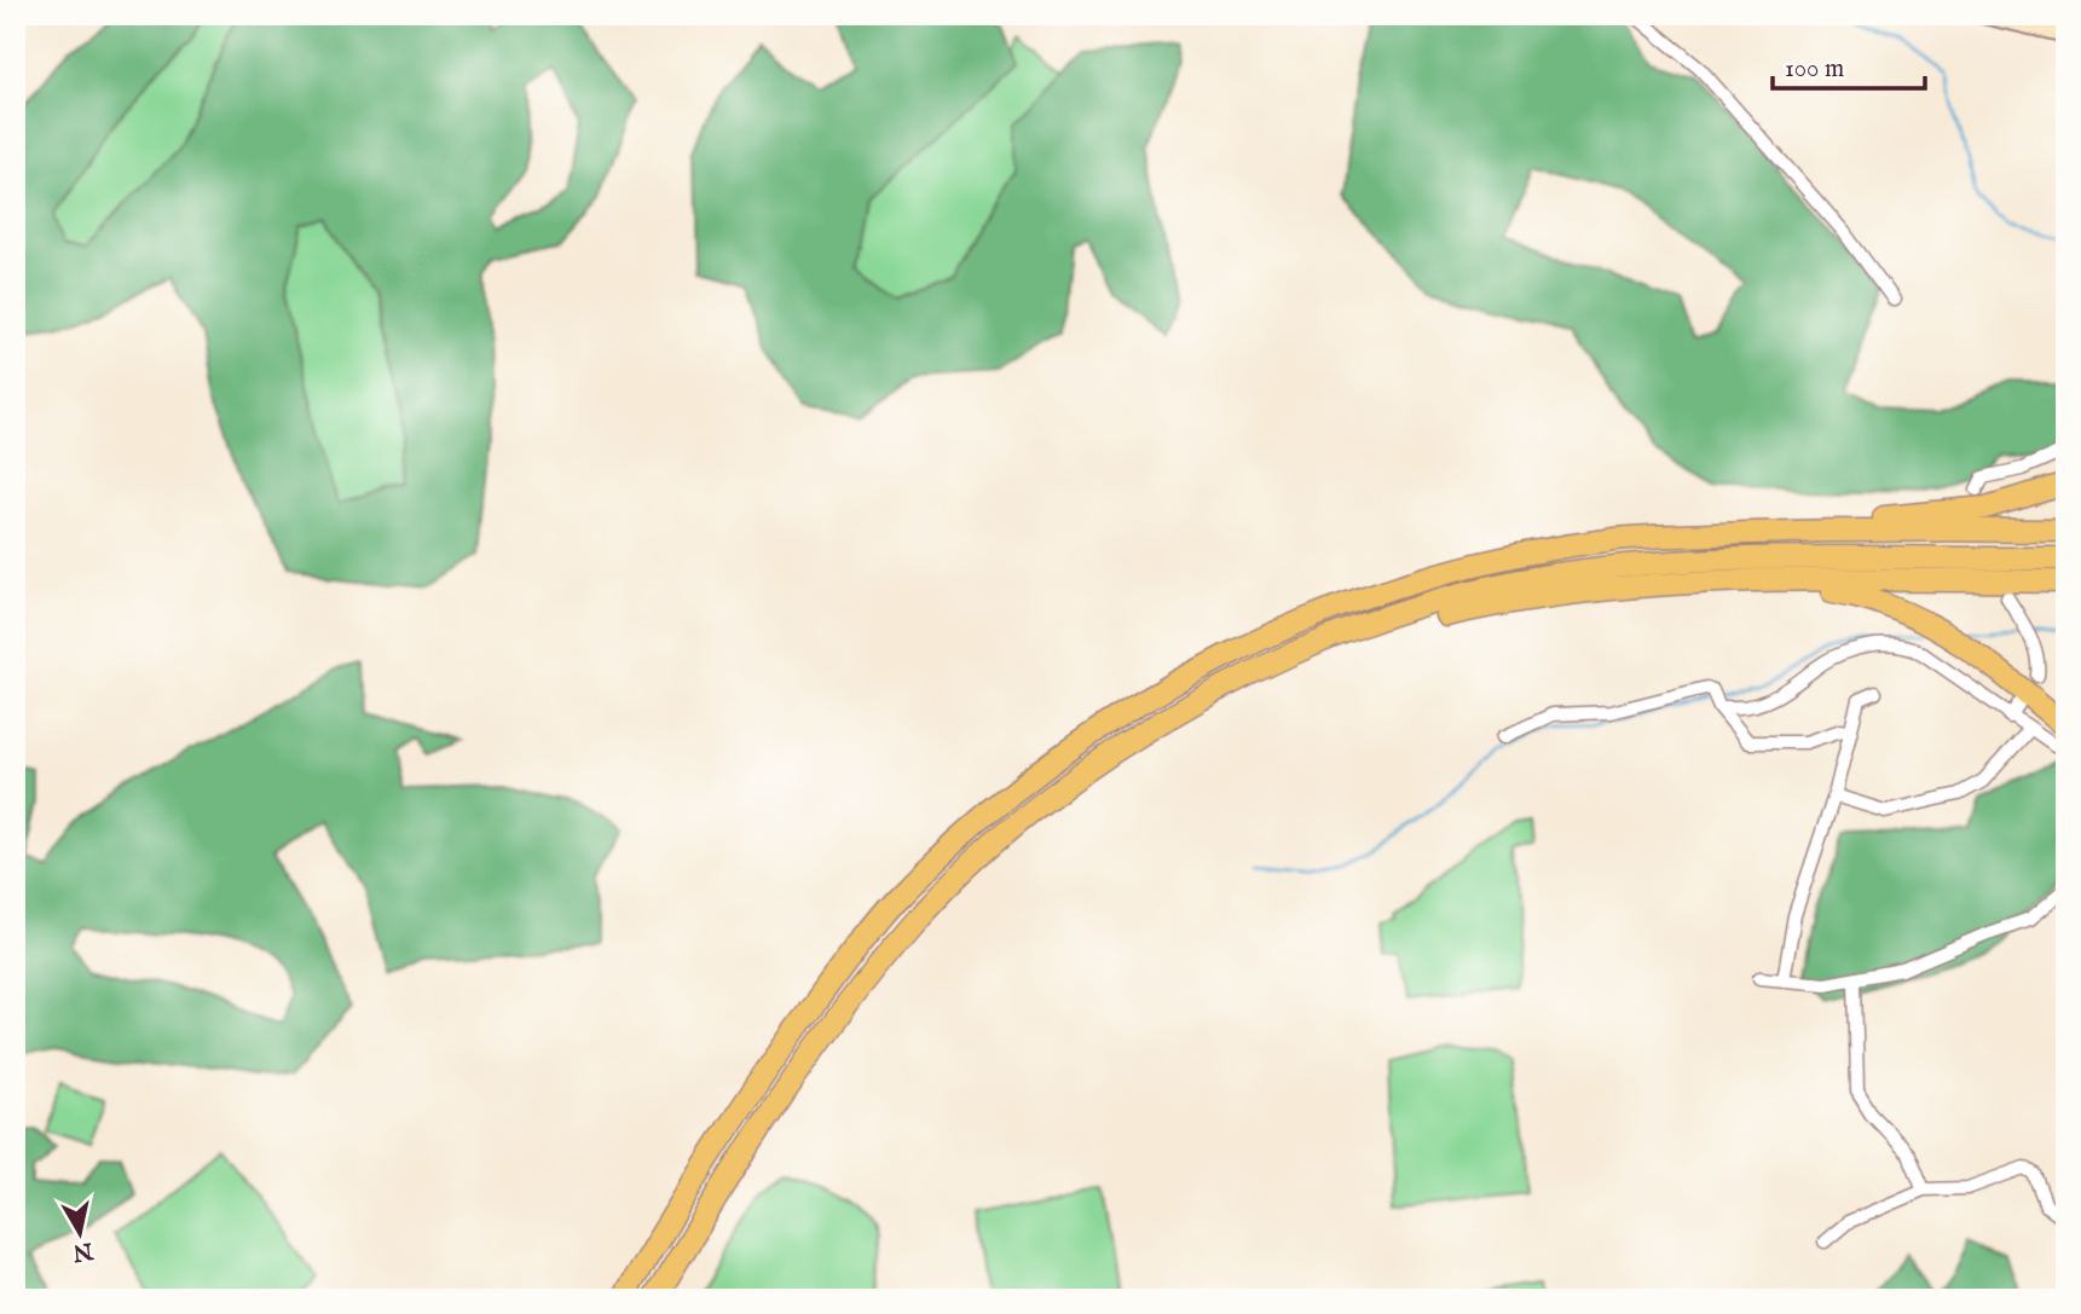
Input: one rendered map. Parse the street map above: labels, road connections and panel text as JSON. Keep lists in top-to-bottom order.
{
  "scale_bar": "100 m",
  "north": "bottom"
}
